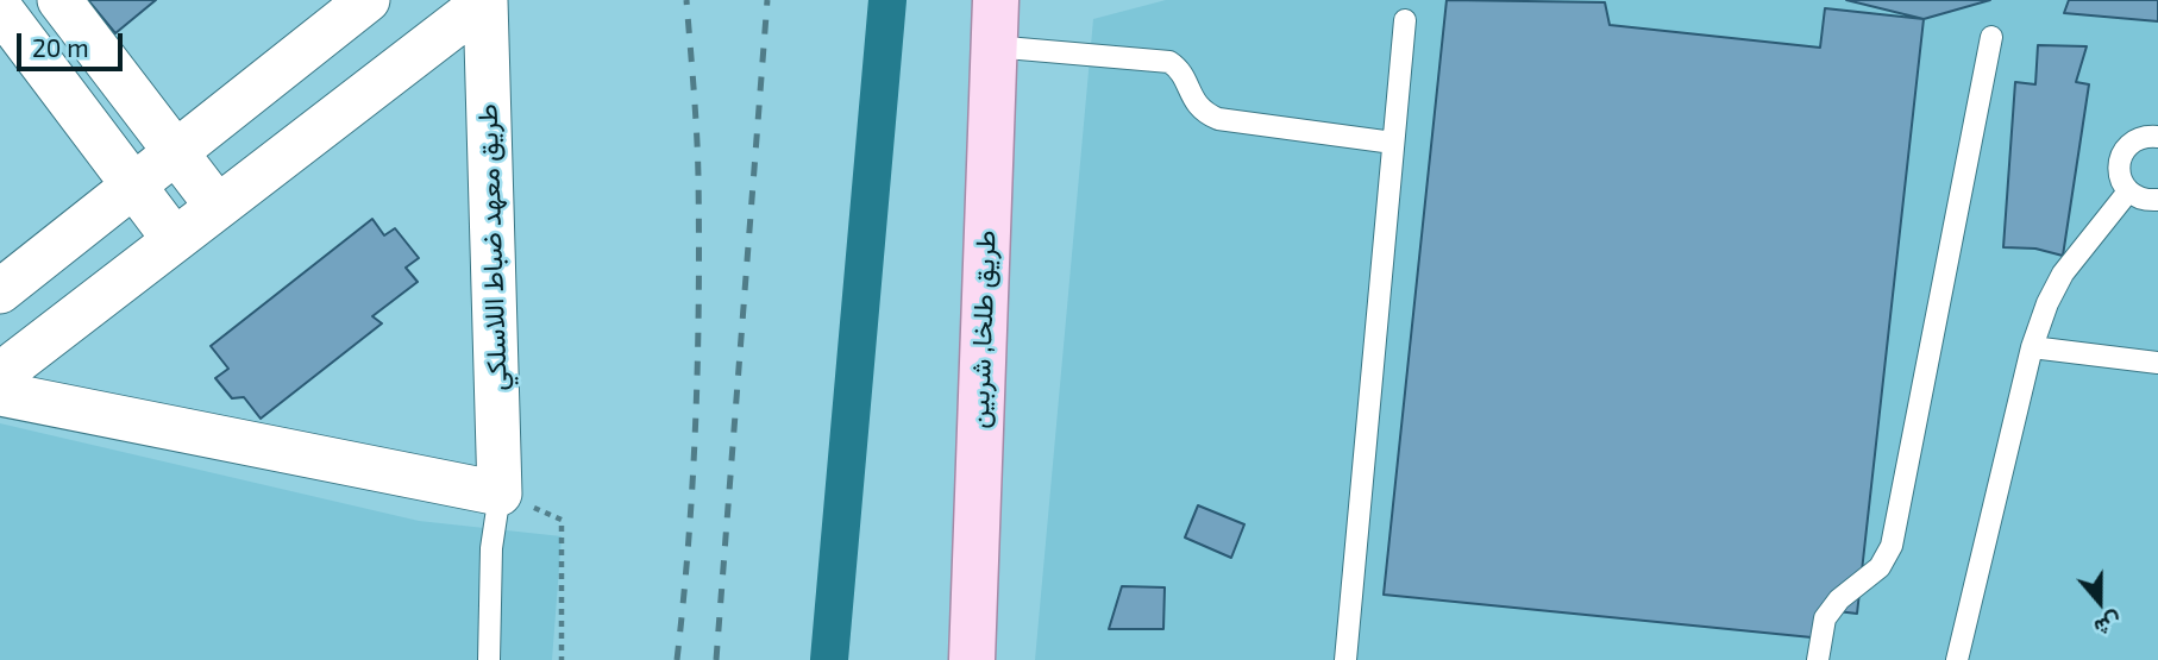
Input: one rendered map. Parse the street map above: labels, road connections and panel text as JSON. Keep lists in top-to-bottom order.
{
  "streets": {
    "main road": ["طريق طلخا, شربين"],
    "street": ["طريق معهد ضباط اللاسلكي"]
  },
  "scale_bar": "20 m",
  "north": "bottom"
}
